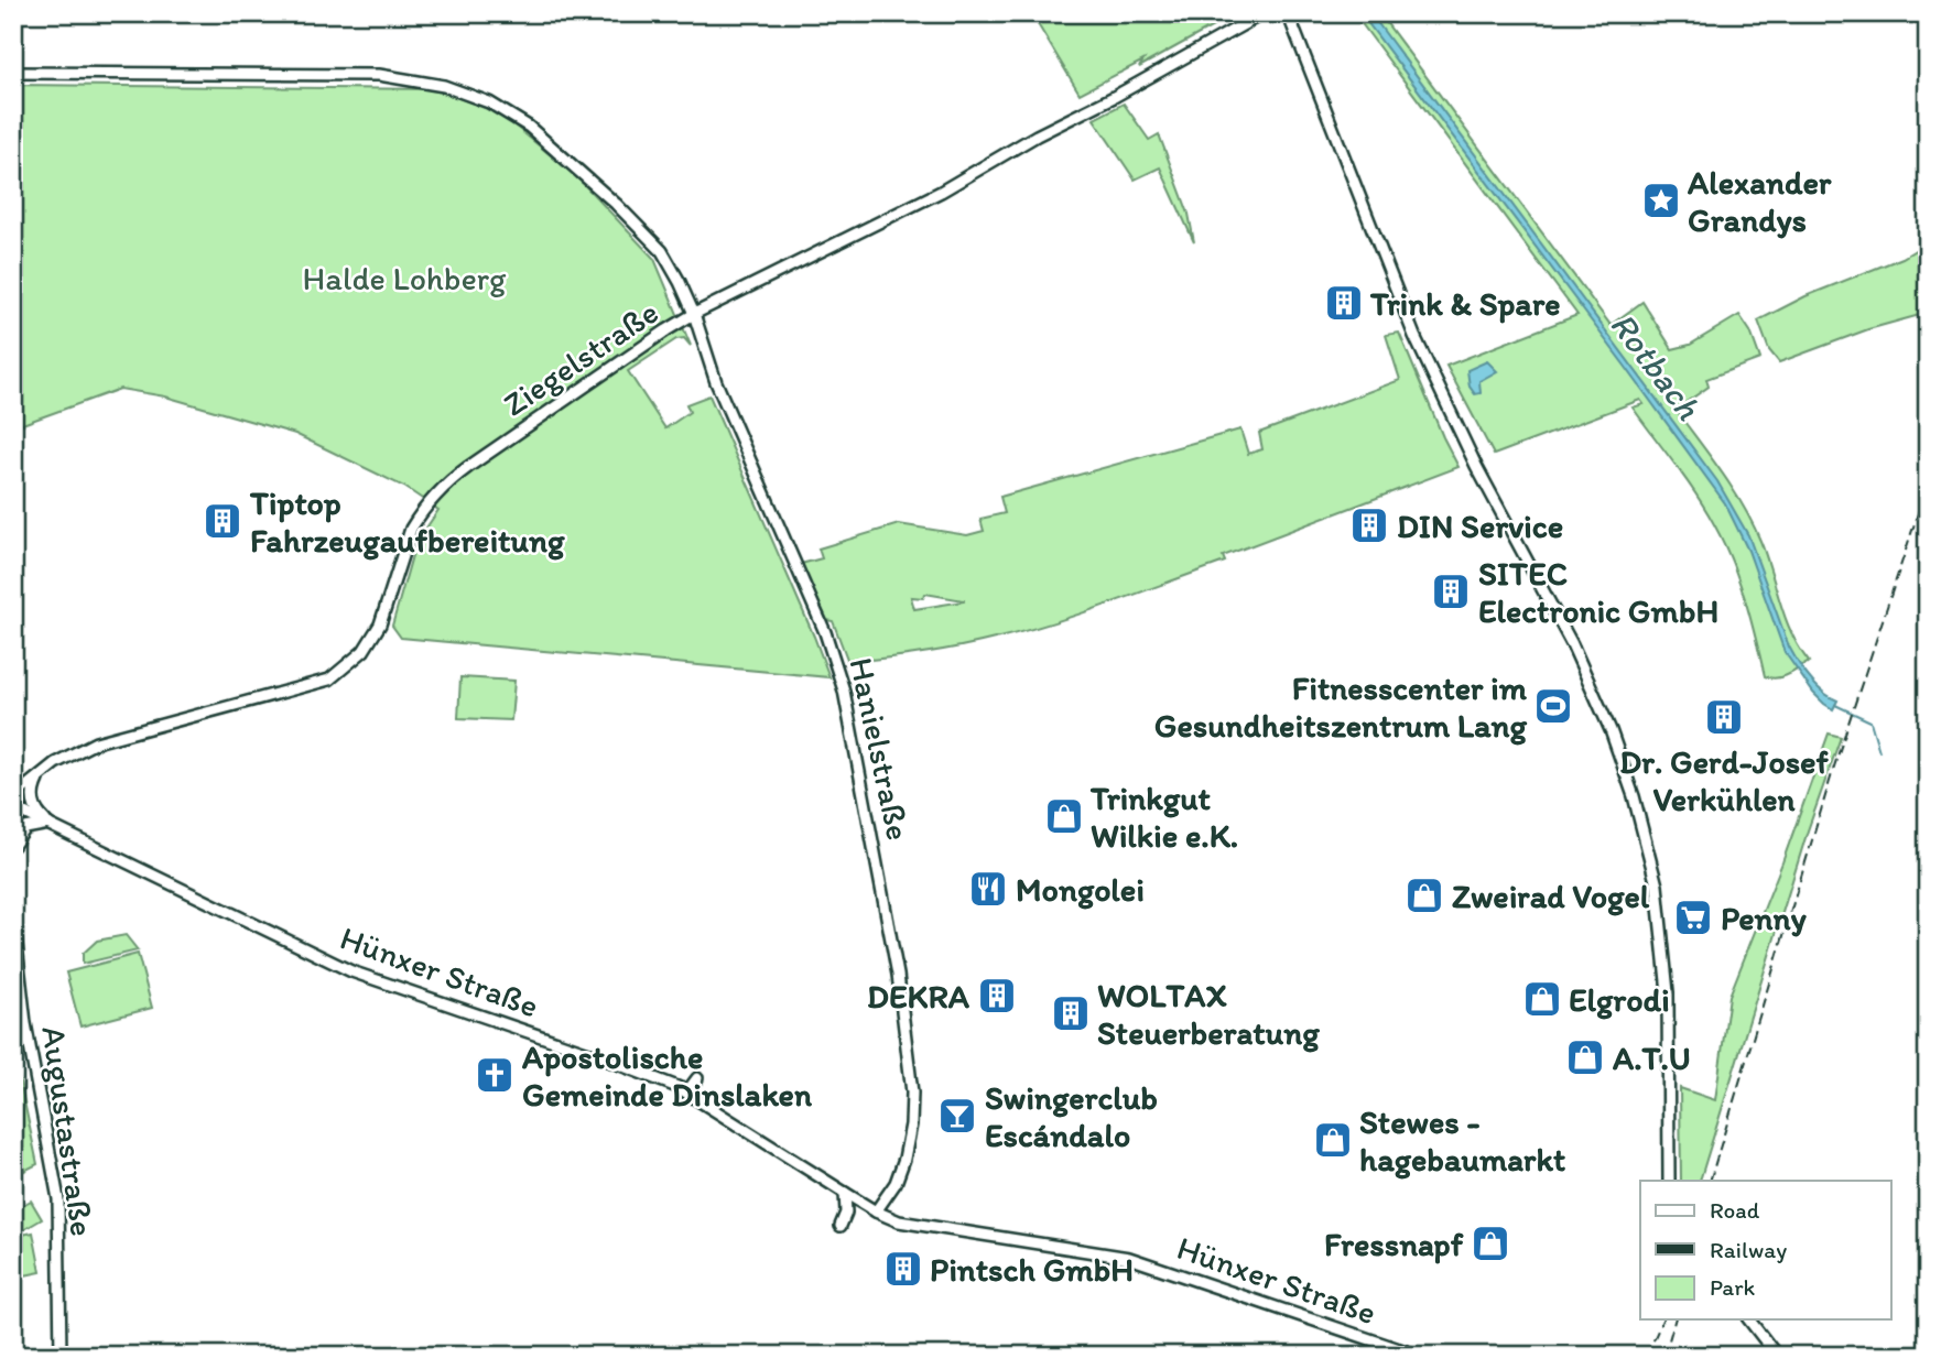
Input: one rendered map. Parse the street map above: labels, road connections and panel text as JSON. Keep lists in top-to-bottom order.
{
  "streets": {
    "main road": [
      "Ziegelstraße",
      "Hanielstraße",
      "Hünxer Straße",
      "Augustastraße"
    ]
  },
  "crossings": [
    ["Ziegelstraße", "Hanielstraße"],
    ["Ziegelstraße", "Hünxer Straße"],
    ["Hanielstraße", "Hünxer Straße"]
  ],
  "water": ["Rotbach"],
  "parks": ["Halde Lohberg"],
  "places": {
    "place": ["Alexander Grandys"],
    "building": [
      "Trink & Spare",
      "Tiptop Fahrzeugaufbereitung",
      "DIN Service",
      "SITEC Electronic GmbH",
      "Dr. Gerd-Josef Verkühlen",
      "DEKRA",
      "WOLTAX Steuerberatung",
      "Pintsch GmbH"
    ],
    "sports": ["Fitnesscenter im Gesundheitszentrum Lang"],
    "shop": [
      "Trinkgut Wilkie e.K.",
      "Zweirad Vogel",
      "Elgrodi",
      "A.T.U",
      "Stewes - hagebaumarkt",
      "Fressnapf"
    ],
    "restaurant": ["Mongolei"],
    "supermarket": ["Penny"],
    "church": ["Apostolische Gemeinde Dinslaken"],
    "bar": ["Swingerclub Escándalo"]
  },
  "legend": ["Road", "Railway", "Park"]
}
